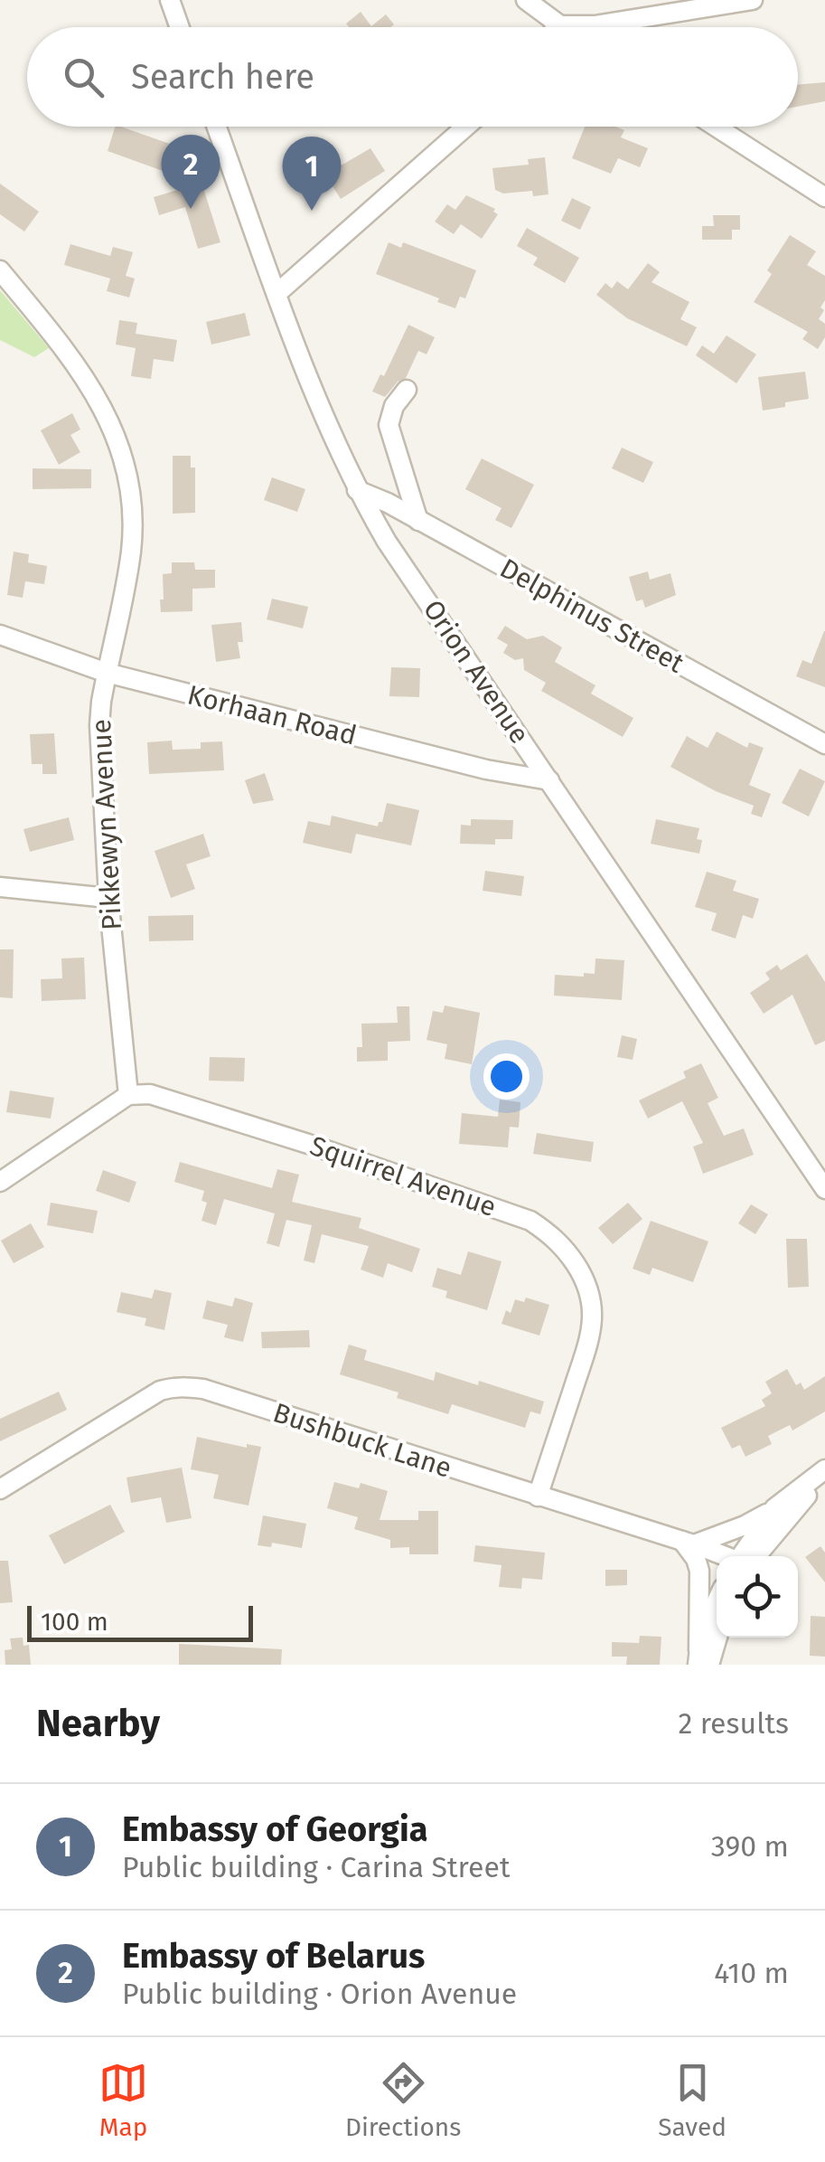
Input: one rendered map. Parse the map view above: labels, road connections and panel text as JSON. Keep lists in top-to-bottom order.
{
  "streets": {
    "street": [
      "Delphinus Street",
      "Orion Avenue",
      "Korhaan Road",
      "Pikkewyn Avenue",
      "Squirrel Avenue",
      "Bushbuck Lane"
    ]
  },
  "crossings": [
    ["Delphinus Street", "Orion Avenue"],
    ["Orion Avenue", "Korhaan Road"],
    ["Korhaan Road", "Pikkewyn Avenue"],
    ["Pikkewyn Avenue", "Squirrel Avenue"],
    ["Squirrel Avenue", "Bushbuck Lane"]
  ],
  "scale_bar": "100 m",
  "page": {
    "search": "Search here",
    "pins": ["2", "1"],
    "scale": "100 m",
    "heading": ["Nearby", "2 results"],
    "list": [
      {
        "mark": "1",
        "name": "Embassy of Georgia",
        "note": "Public building · Carina Street",
        "value": "390 m"
      },
      {
        "mark": "2",
        "name": "Embassy of Belarus",
        "note": "Public building · Orion Avenue",
        "value": "410 m"
      }
    ],
    "nav": ["Map", "Directions", "Saved"]
  }
}
